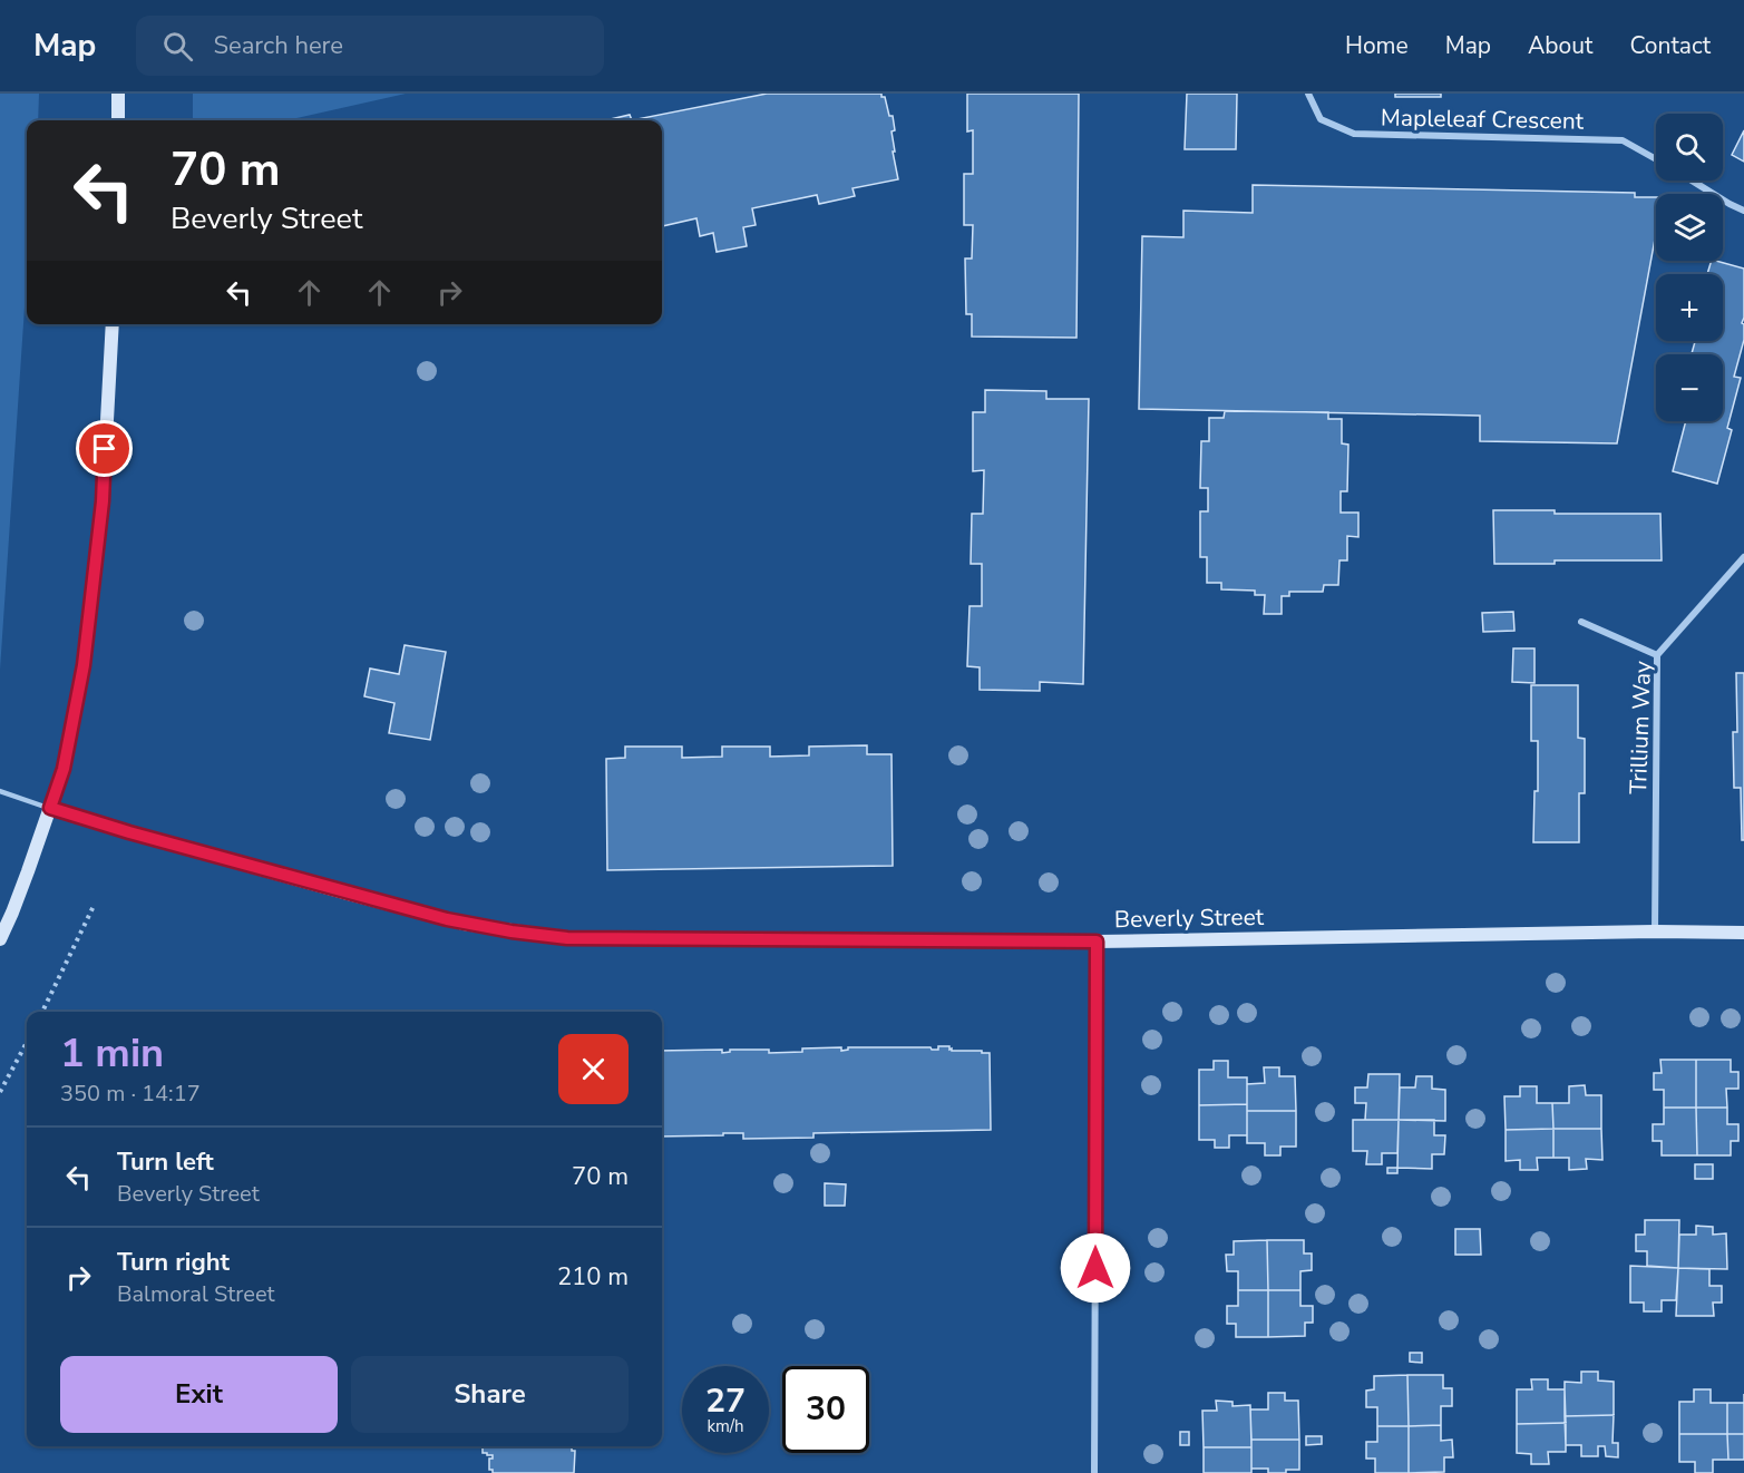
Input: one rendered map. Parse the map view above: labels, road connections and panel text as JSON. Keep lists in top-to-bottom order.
{
  "streets": {
    "street": ["Mapleleaf Crescent", "Trillium Way", "Beverly Street"]
  },
  "crossings": [
    ["Trillium Way", "Beverly Street"]
  ],
  "page": {
    "header": "Map",
    "search": "Search here",
    "nav": [
      "Home",
      "Map",
      "About",
      "Contact"
    ],
    "map_buttons": ["+", "−"],
    "turn": ["70 m", "Beverly Street"],
    "heading": ["1 min", "350 m · 14:17"],
    "list": [
      {
        "name": "Turn left",
        "note": "Beverly Street",
        "value": "70 m"
      },
      {
        "name": "Turn right",
        "note": "Balmoral Street",
        "value": "210 m"
      }
    ],
    "buttons": ["Exit", "Share"],
    "speed": "27 km/h",
    "limit": "30"
  }
}
